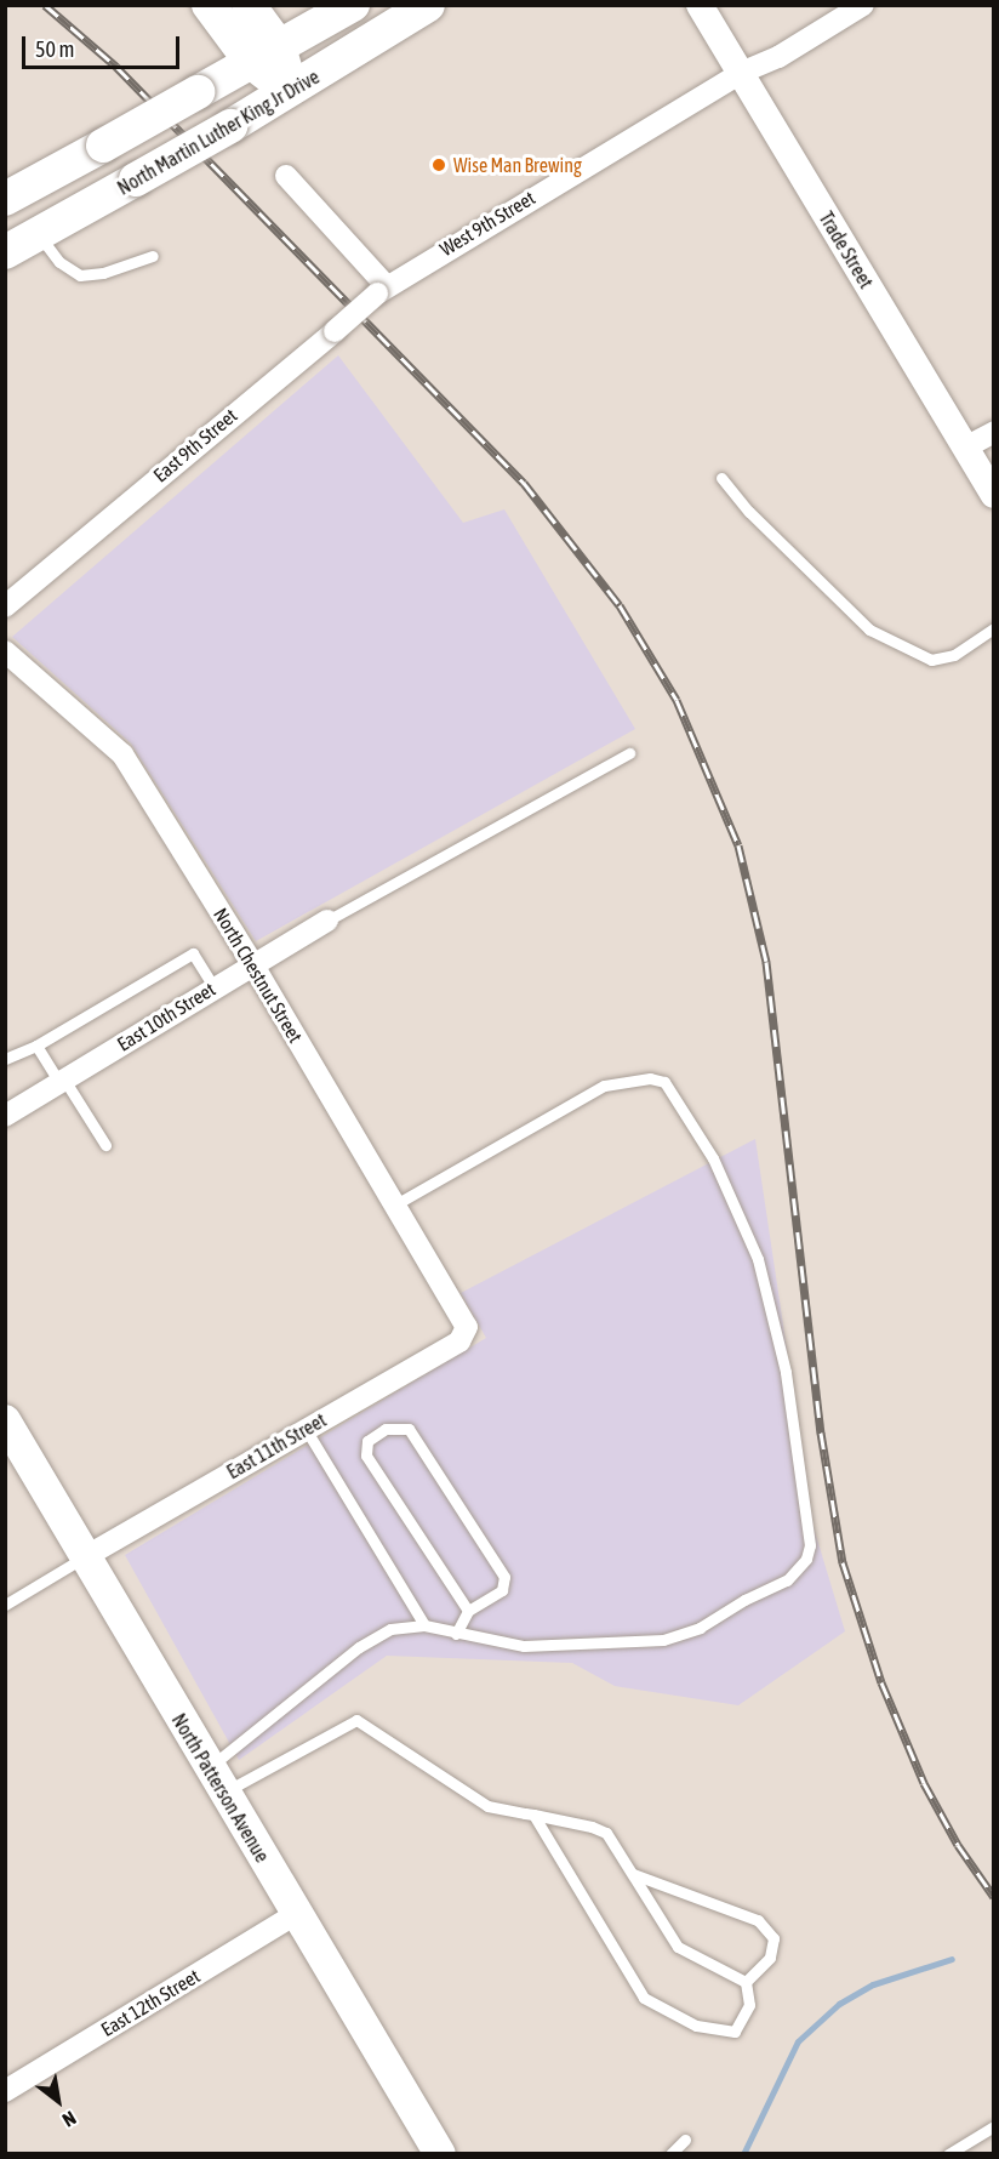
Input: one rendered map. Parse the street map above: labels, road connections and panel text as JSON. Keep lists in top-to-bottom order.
{
  "streets": {
    "main road": ["North Martin Luther King Jr Drive", "North Patterson Avenue"],
    "street": [
      "West 9th Street",
      "Trade Street",
      "East 9th Street",
      "North Chestnut Street",
      "East 10th Street",
      "East 11th Street",
      "East 12th Street"
    ]
  },
  "crossings": [
    ["West 9th Street", "Trade Street"],
    ["West 9th Street", "East 9th Street"],
    ["North Chestnut Street", "East 10th Street"],
    ["North Chestnut Street", "East 11th Street"],
    ["East 11th Street", "North Patterson Avenue"],
    ["North Patterson Avenue", "East 12th Street"]
  ],
  "places": ["Wise Man Brewing"],
  "scale_bar": "50 m",
  "north": "bottom right"
}
